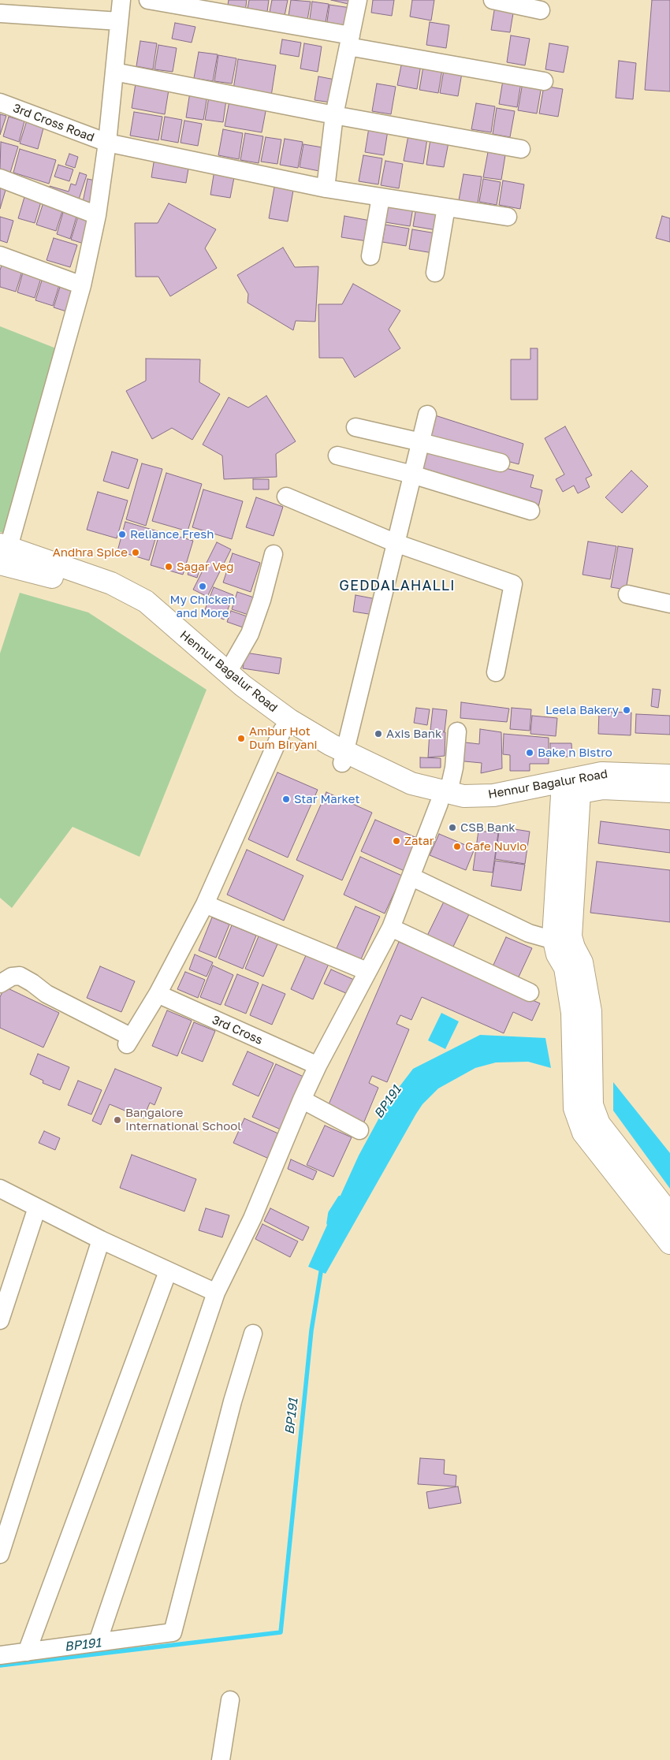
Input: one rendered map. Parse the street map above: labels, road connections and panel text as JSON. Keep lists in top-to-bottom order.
{
  "streets": {
    "main road": ["Hennur Bagalur Road"],
    "street": ["3rd Cross Road", "3rd Cross"]
  },
  "districts": ["GEDDALAHALLI"],
  "water": ["BP191"],
  "places": [
    "Reliance Fresh",
    "Andhra Spice",
    "Sagar Veg",
    "My Chicken and More",
    "Leela Bakery",
    "Axis Bank",
    "Ambur Hot Dum Biryani",
    "Bake n Bistro",
    "Star Market",
    "CSB Bank",
    "Zatar",
    "Cafe Nuvio",
    "Bangalore International School"
  ]
}
